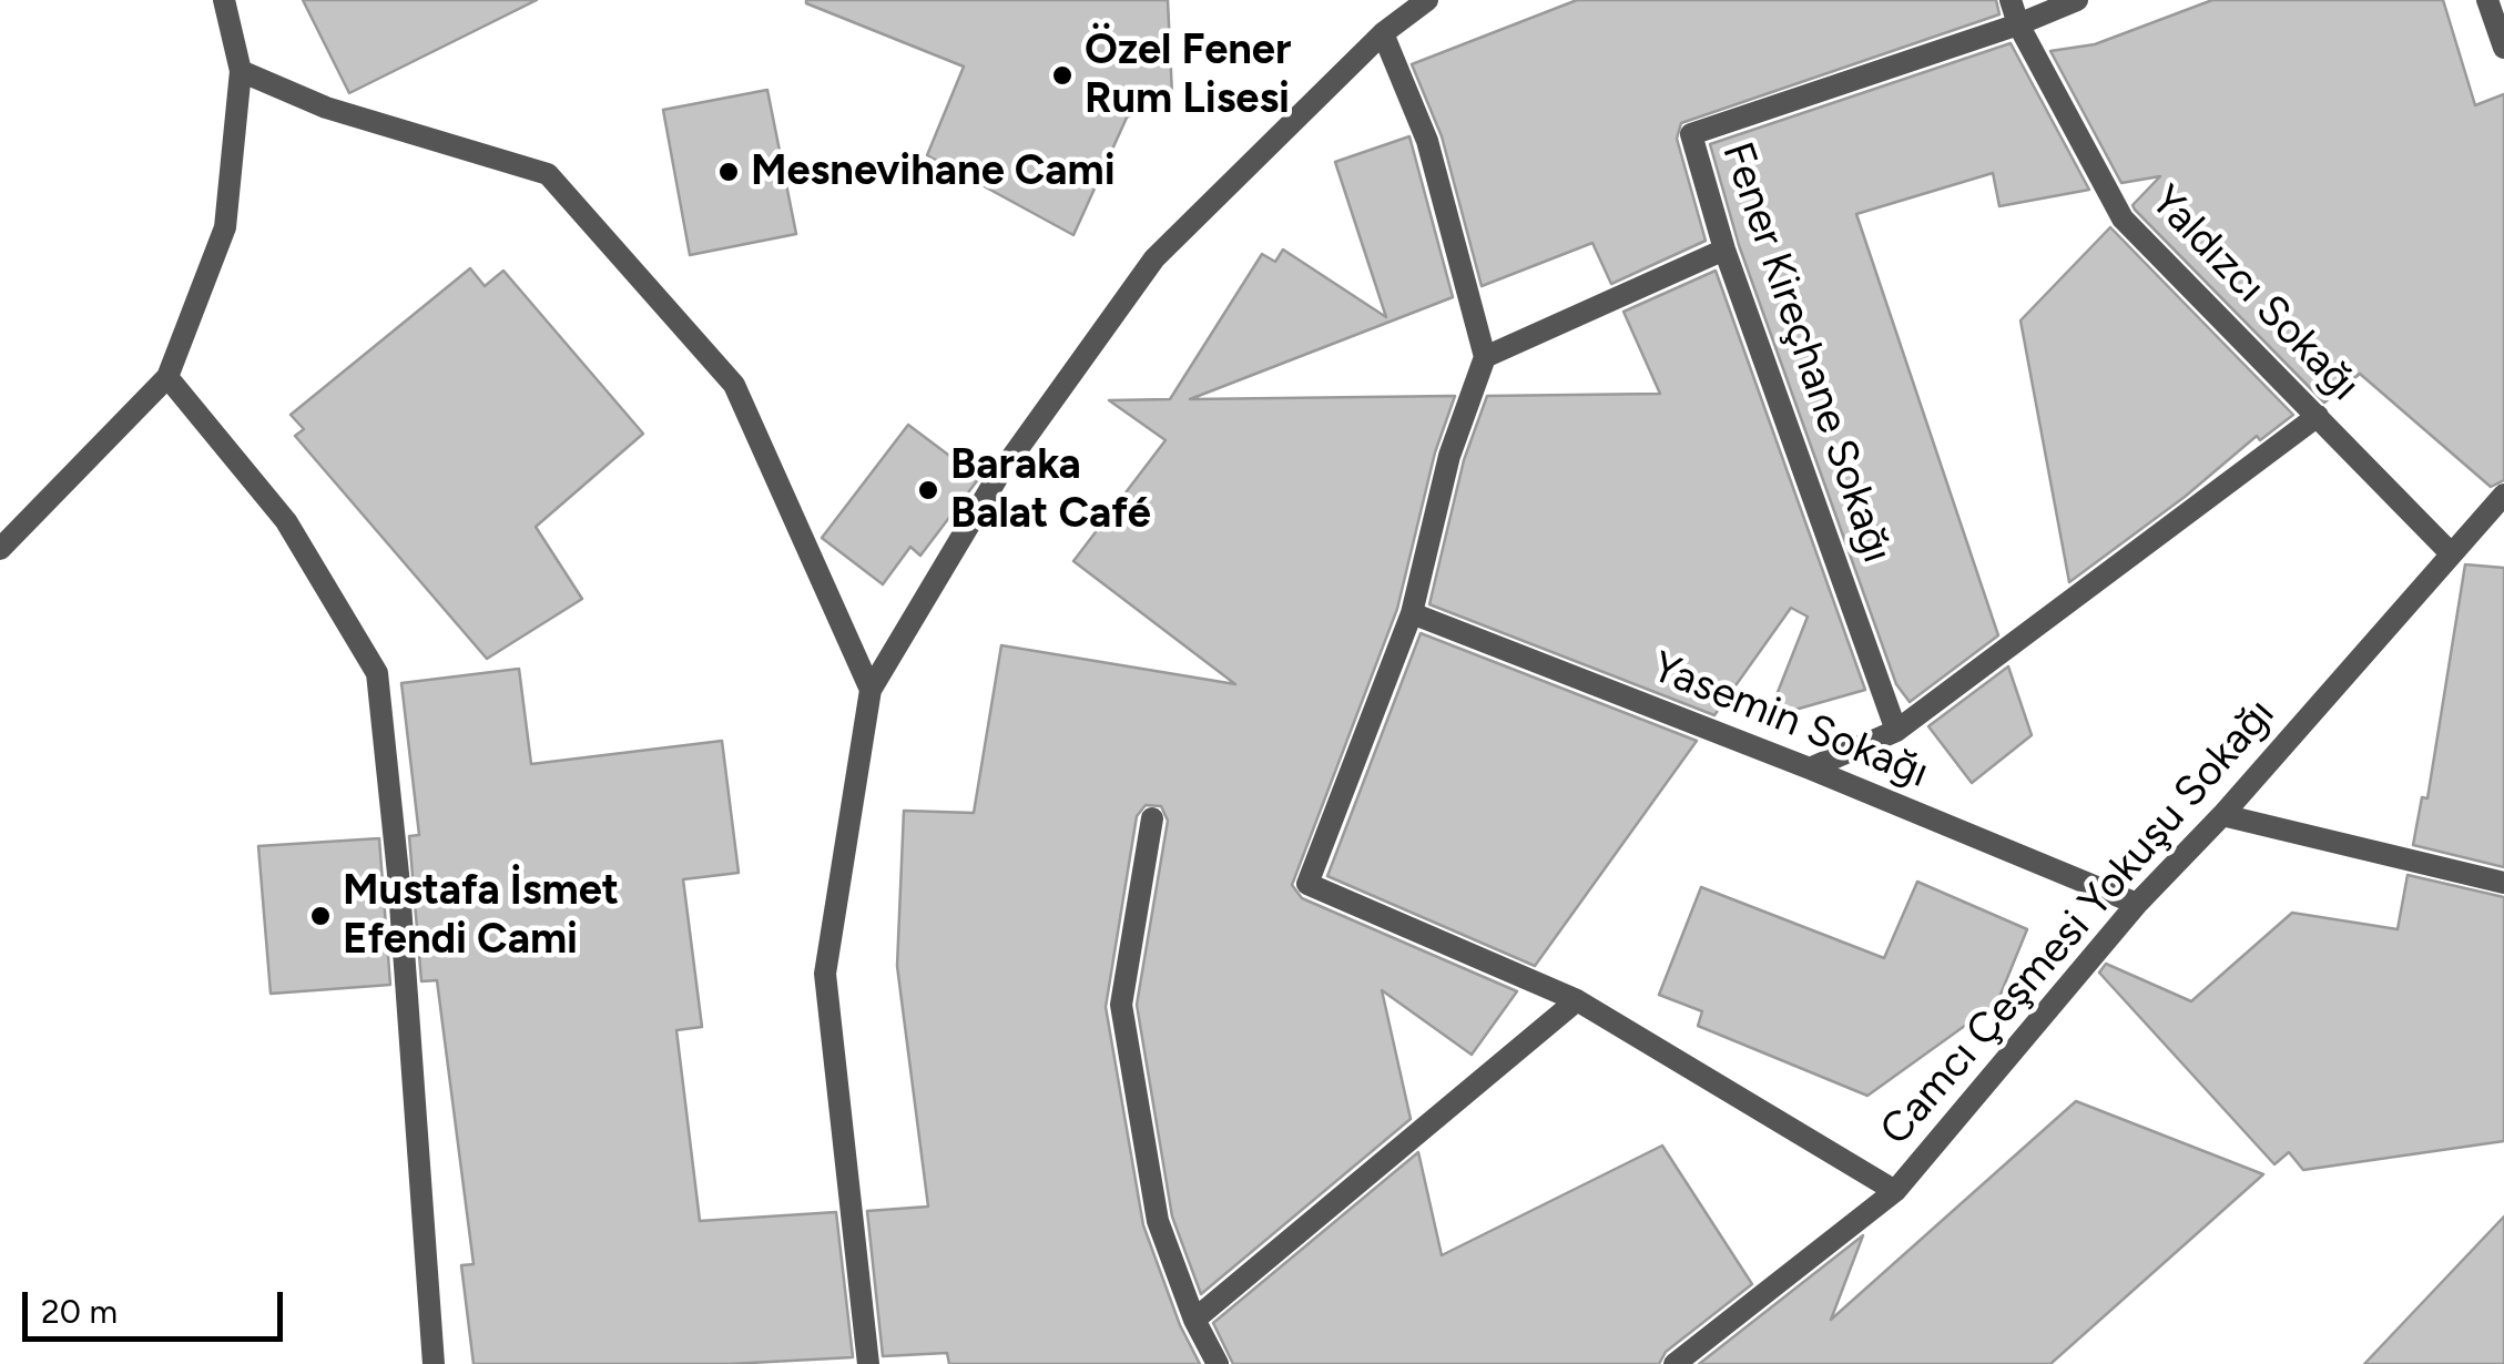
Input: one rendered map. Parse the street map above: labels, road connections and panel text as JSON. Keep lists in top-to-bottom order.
{
  "streets": {
    "street": [
      "Yaldızcı Sokağı",
      "Fener Kireçhane Sokağı",
      "Yasemin Sokağı",
      "Camcı Çeşmesi Yokuşu Sokağı"
    ]
  },
  "crossings": [
    ["Yaldızcı Sokağı", "Fener Kireçhane Sokağı"],
    ["Yaldızcı Sokağı", "Camcı Çeşmesi Yokuşu Sokağı"],
    ["Yasemin Sokağı", "Camcı Çeşmesi Yokuşu Sokağı"]
  ],
  "places": [
    "Özel Fener Rum Lisesi",
    "Mesnevihane Cami",
    "Baraka Balat Café",
    "Mustafa İsmet Efendi Cami"
  ],
  "scale_bar": "20 m"
}
